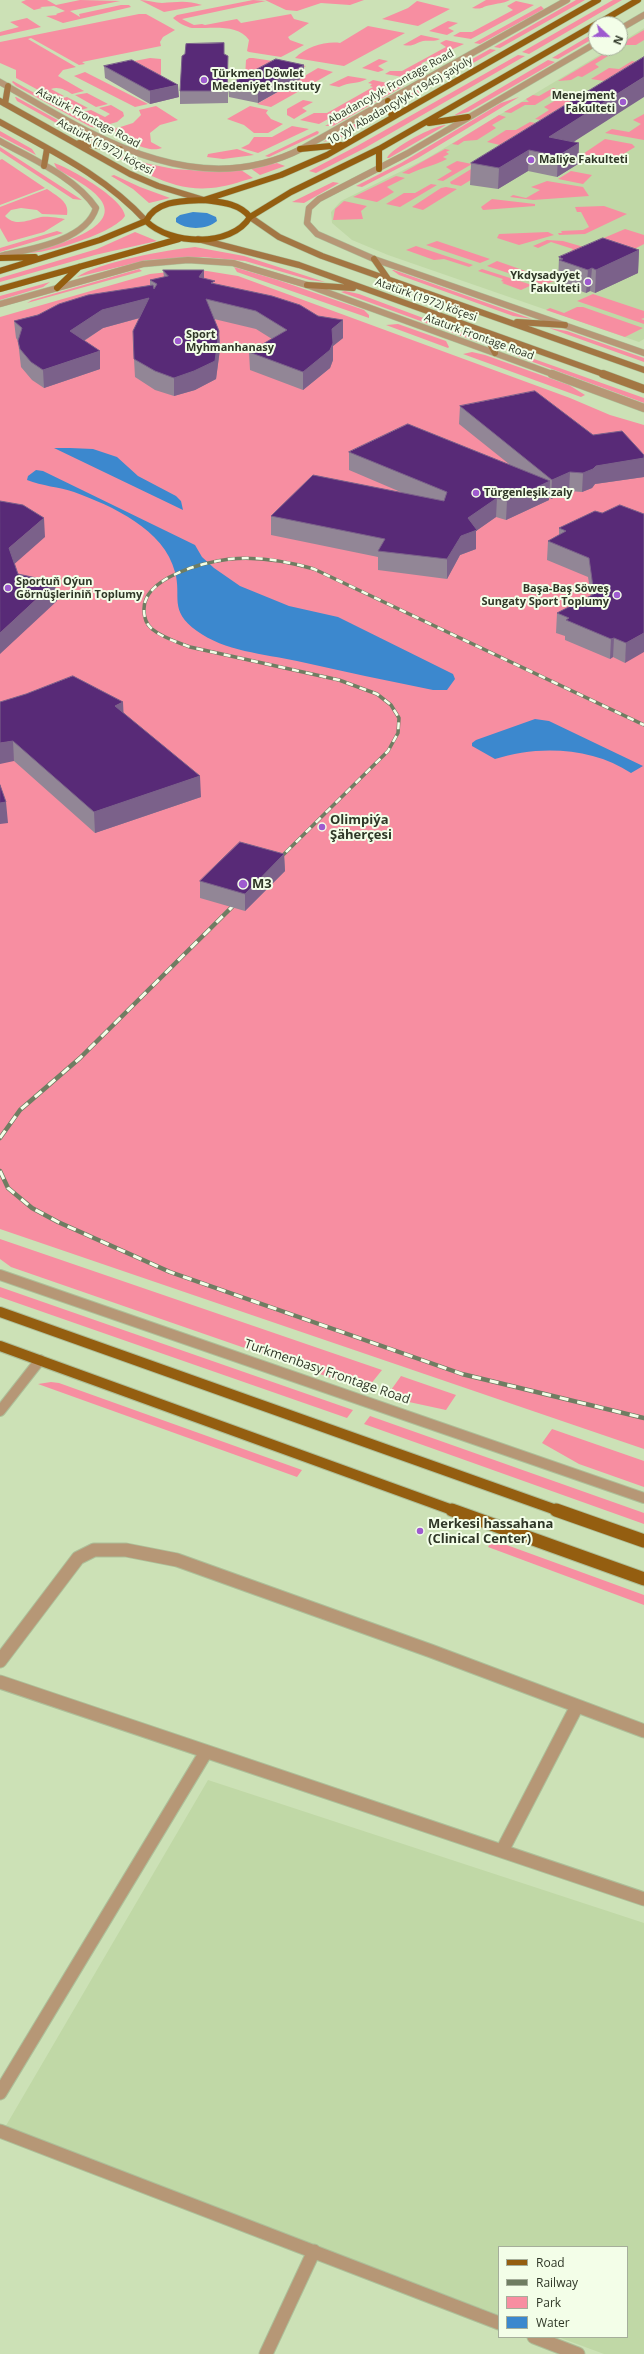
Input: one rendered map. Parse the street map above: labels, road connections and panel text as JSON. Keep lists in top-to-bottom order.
{
  "streets": {
    "main road": ["10 ýyl Abadançylyk (1945) şaýoly", "Atatürk (1972) köçesi"],
    "street": [
      "Abadancylyk Frontage Road",
      "Atatürk Frontage Road",
      "Ataturk Frontage Road",
      "Turkmenbasy Frontage Road"
    ]
  },
  "crossings": [
    ["Abadancylyk Frontage Road", "Atatürk Frontage Road"],
    ["10 ýyl Abadançylyk (1945) şaýoly", "Atatürk (1972) köçesi"]
  ],
  "places": [
    "Türkmen Döwlet Medeniýet Instituty",
    "Menejment Fakulteti",
    "Maliýe Fakulteti",
    "Ykdysadyýet Fakulteti",
    "Sport Myhmanhanasy",
    "Türgenleşik zaly",
    "Sportuň Oýun Görnüşleriniň Toplumy",
    "Başa-Baş Söweş Sungaty Sport Toplumy",
    "Olimpiýa Şäherçesi",
    "M3",
    "Merkesi hassahana (Clinical Center)"
  ],
  "legend": [
    "Road",
    "Railway",
    "Park",
    "Water"
  ],
  "north": "right"
}
